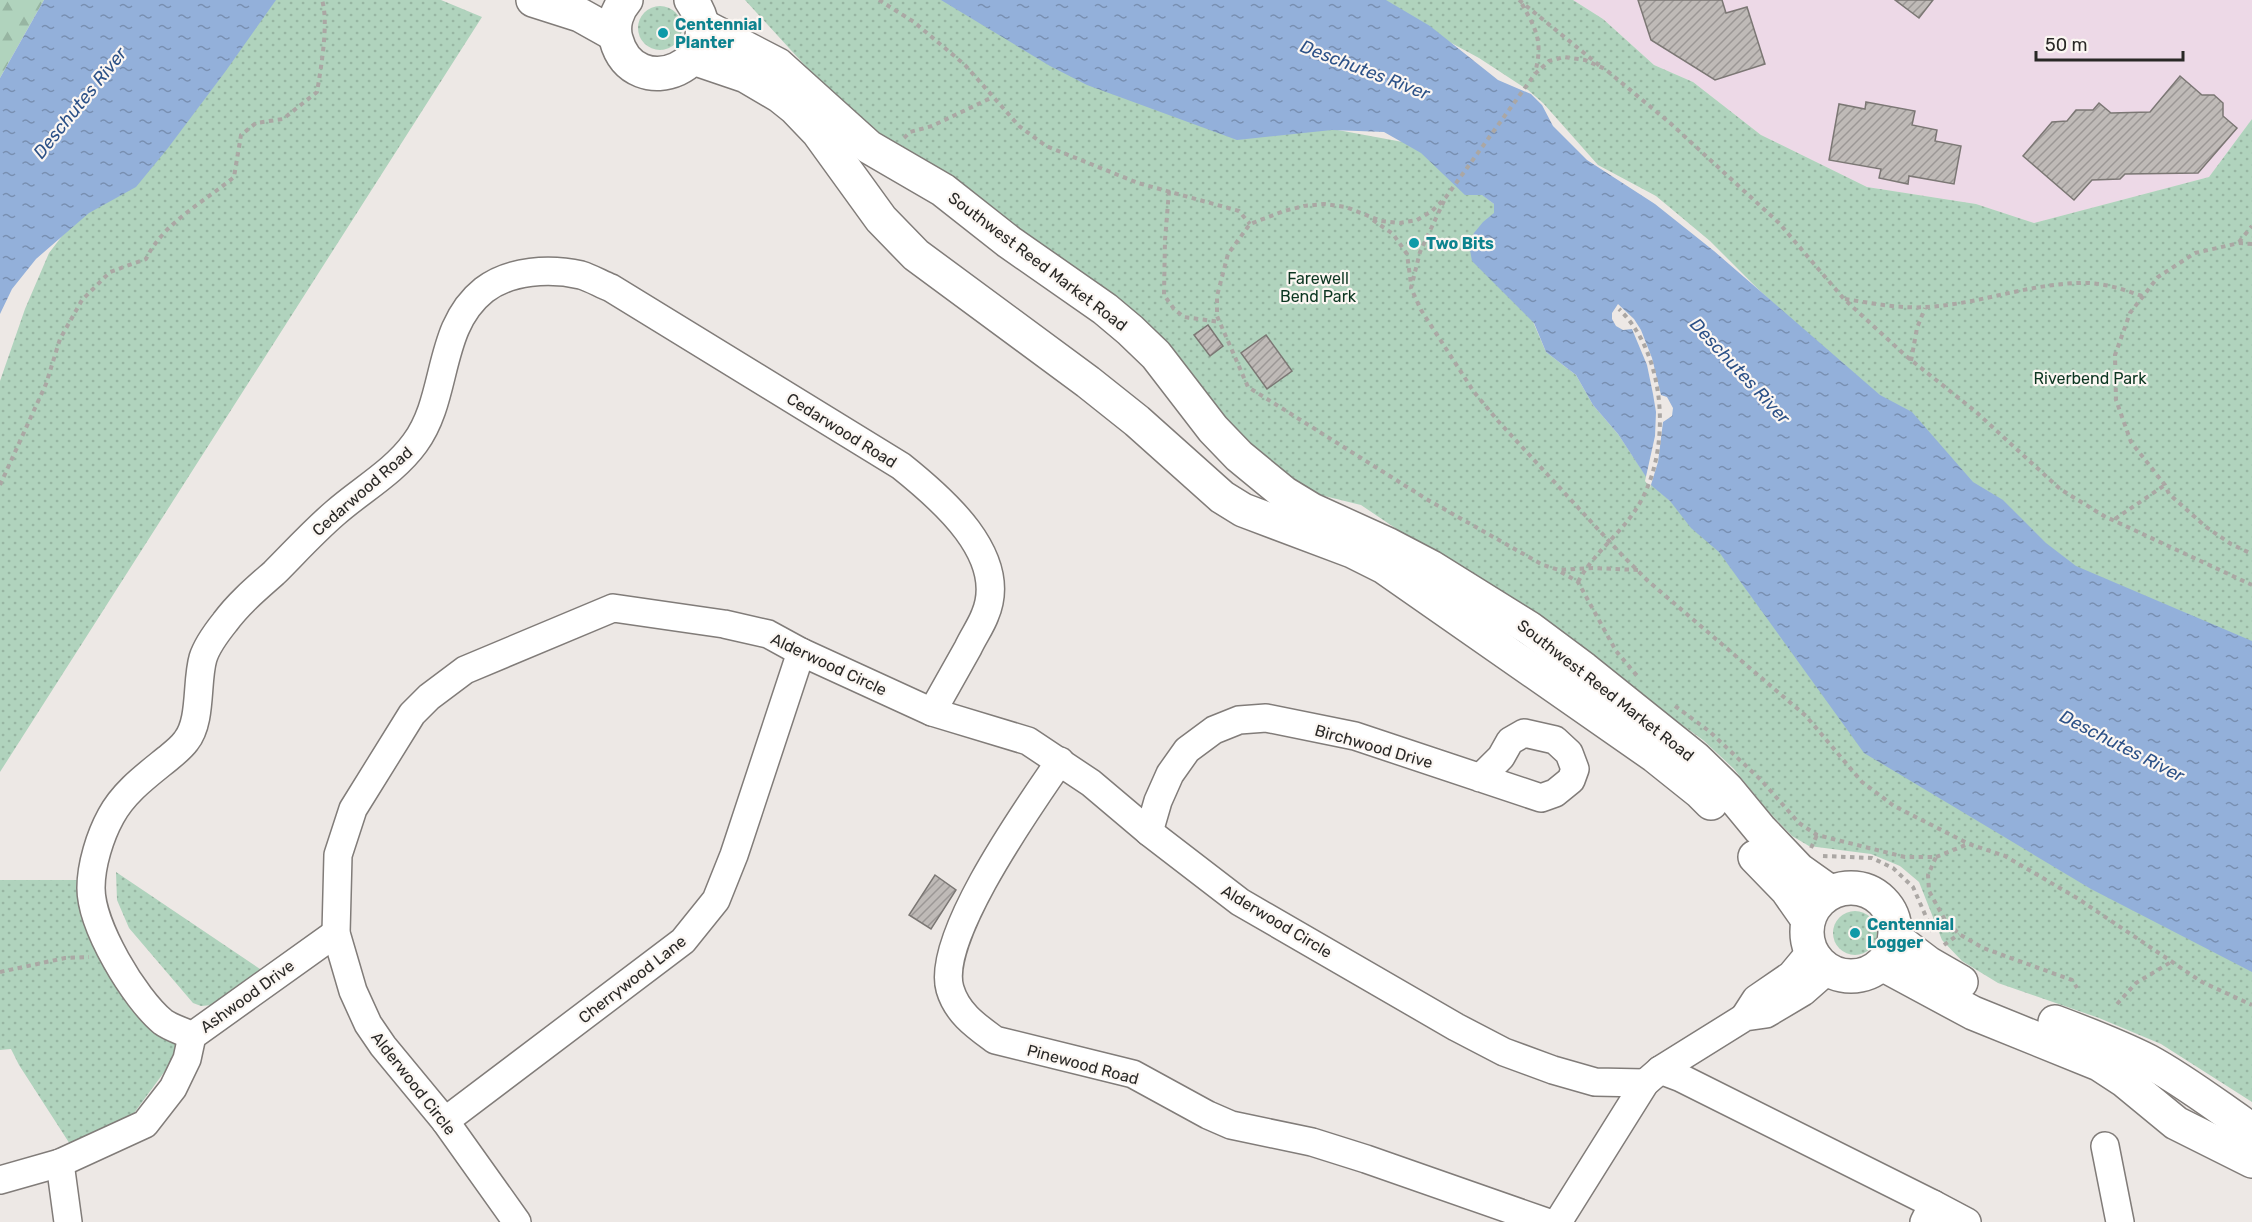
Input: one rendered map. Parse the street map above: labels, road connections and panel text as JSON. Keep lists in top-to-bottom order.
{
  "streets": {
    "main road": ["Southwest Reed Market Road"],
    "street": [
      "Cedarwood Road",
      "Alderwood Circle",
      "Birchwood Drive",
      "Cherrywood Lane",
      "Ashwood Drive",
      "Pinewood Road"
    ]
  },
  "crossings": [
    ["Cedarwood Road", "Alderwood Circle"],
    ["Cedarwood Road", "Ashwood Drive"],
    ["Alderwood Circle", "Birchwood Drive"],
    ["Alderwood Circle", "Cherrywood Lane"],
    ["Alderwood Circle", "Ashwood Drive"],
    ["Alderwood Circle", "Pinewood Road"]
  ],
  "water": ["Deschutes River"],
  "parks": ["Farewell Bend Park", "Riverbend Park"],
  "places": ["Centennial Planter", "Two Bits", "Centennial Logger"],
  "scale_bar": "50 m"
}
